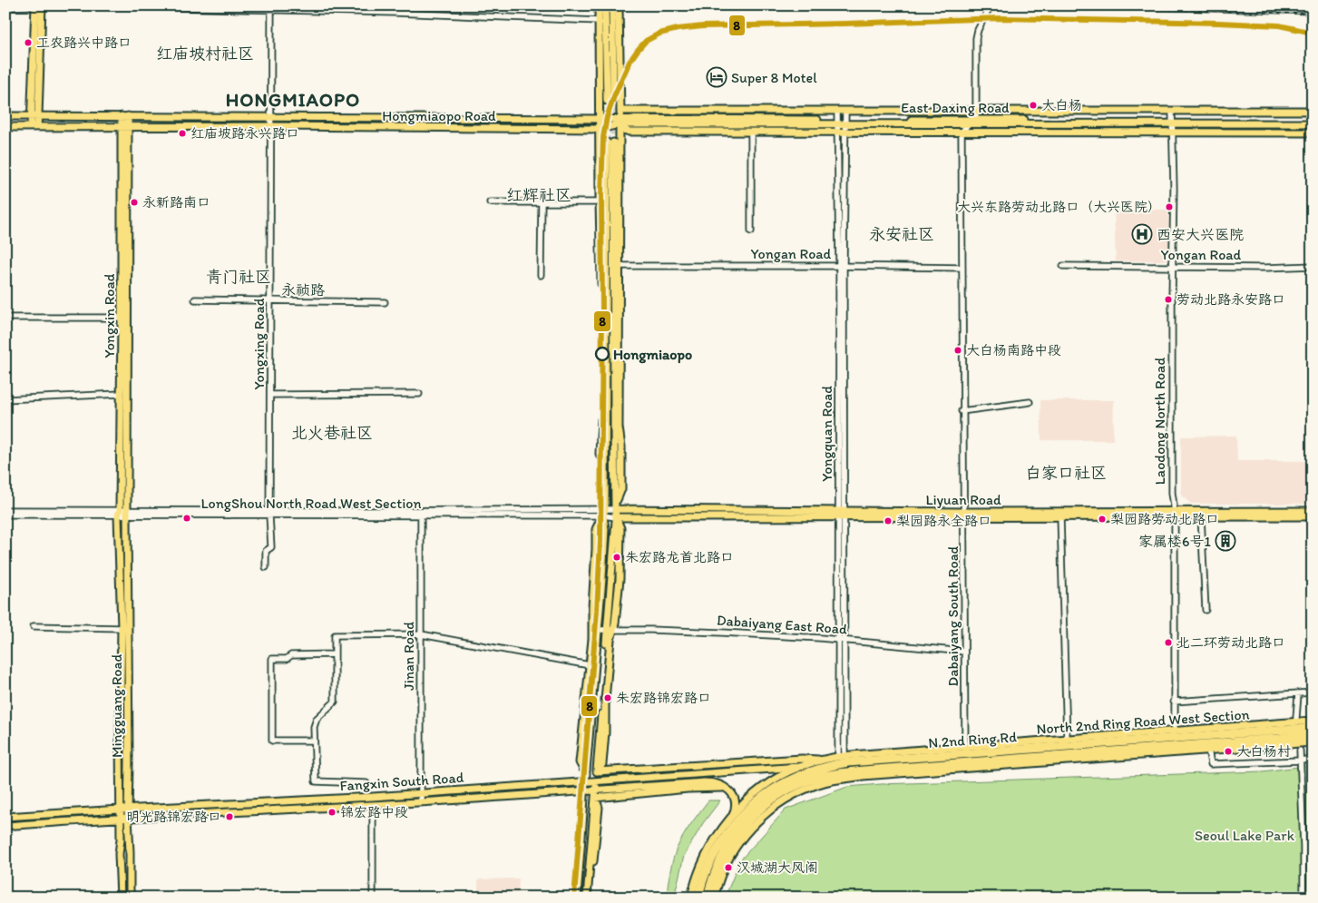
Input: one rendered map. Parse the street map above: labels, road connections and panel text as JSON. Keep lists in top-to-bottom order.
{
  "streets": {
    "highway": ["N 2nd Ring Rd"],
    "main road": [
      "East Daxing Road",
      "Hongmiaopo Road",
      "Yongxin Road",
      "Liyuan Road",
      "Mingguang Road",
      "North 2nd Ring Road West Section",
      "Fangxin South Road"
    ],
    "street": [
      "Yongan Road",
      "永祯路",
      "Yongxing Road",
      "Laodong North Road",
      "Yongquan Road",
      "LongShou North Road West Section",
      "Dabaiyang South Road",
      "Dabaiyang East Road",
      "Jinan Road"
    ]
  },
  "crossings": [
    ["East Daxing Road", "Hongmiaopo Road"],
    ["East Daxing Road", "Laodong North Road"],
    ["East Daxing Road", "Yongquan Road"],
    ["Hongmiaopo Road", "Yongxin Road"],
    ["Hongmiaopo Road", "Yongxing Road"],
    ["Yongan Road", "Laodong North Road"],
    ["Yongan Road", "Yongquan Road"],
    ["Yongan Road", "Dabaiyang South Road"],
    ["永祯路", "Yongxing Road"],
    ["Yongxin Road", "LongShou North Road West Section"],
    ["Yongxin Road", "Mingguang Road"],
    ["Yongxing Road", "LongShou North Road West Section"],
    ["Laodong North Road", "Liyuan Road"],
    ["Laodong North Road", "North 2nd Ring Road West Section"],
    ["Yongquan Road", "Liyuan Road"],
    ["Yongquan Road", "Dabaiyang East Road"],
    ["Yongquan Road", "North 2nd Ring Road West Section"],
    ["Liyuan Road", "LongShou North Road West Section"],
    ["Liyuan Road", "Dabaiyang South Road"],
    ["LongShou North Road West Section", "Jinan Road"],
    ["LongShou North Road West Section", "Mingguang Road"],
    ["Dabaiyang South Road", "Dabaiyang East Road"],
    ["Dabaiyang South Road", "North 2nd Ring Road West Section"],
    ["Jinan Road", "Fangxin South Road"],
    ["Mingguang Road", "Fangxin South Road"],
    ["North 2nd Ring Road West Section", "Fangxin South Road"]
  ],
  "districts": [
    "红庙坡村社区",
    "HONGMIAOPO",
    "红辉社区",
    "永安社区",
    "青门社区",
    "北火巷社区",
    "白家口社区"
  ],
  "parks": ["Seoul Lake Park"],
  "places": {
    "other": [
      "工农路兴中路口",
      "大白杨",
      "红庙坡路永兴路口",
      "永新路南口",
      "大兴东路劳动北路口（大兴医院）",
      "劳动北路永安路口",
      "大白杨南路中段",
      "Hongmiaopo",
      "梨园路劳动北路口",
      "梨园路永全路口",
      "朱宏路龙首北路口",
      "北二环劳动北路口",
      "朱宏路锦宏路口",
      "大白杨村",
      "锦宏路中段",
      "明光路锦宏路口",
      "汉城湖大风阁"
    ],
    "hotel": ["Super 8 Motel"],
    "hospital": ["西安大兴医院"],
    "building": ["家属楼6号1"]
  },
  "lines": ["metro line 8"]
}
